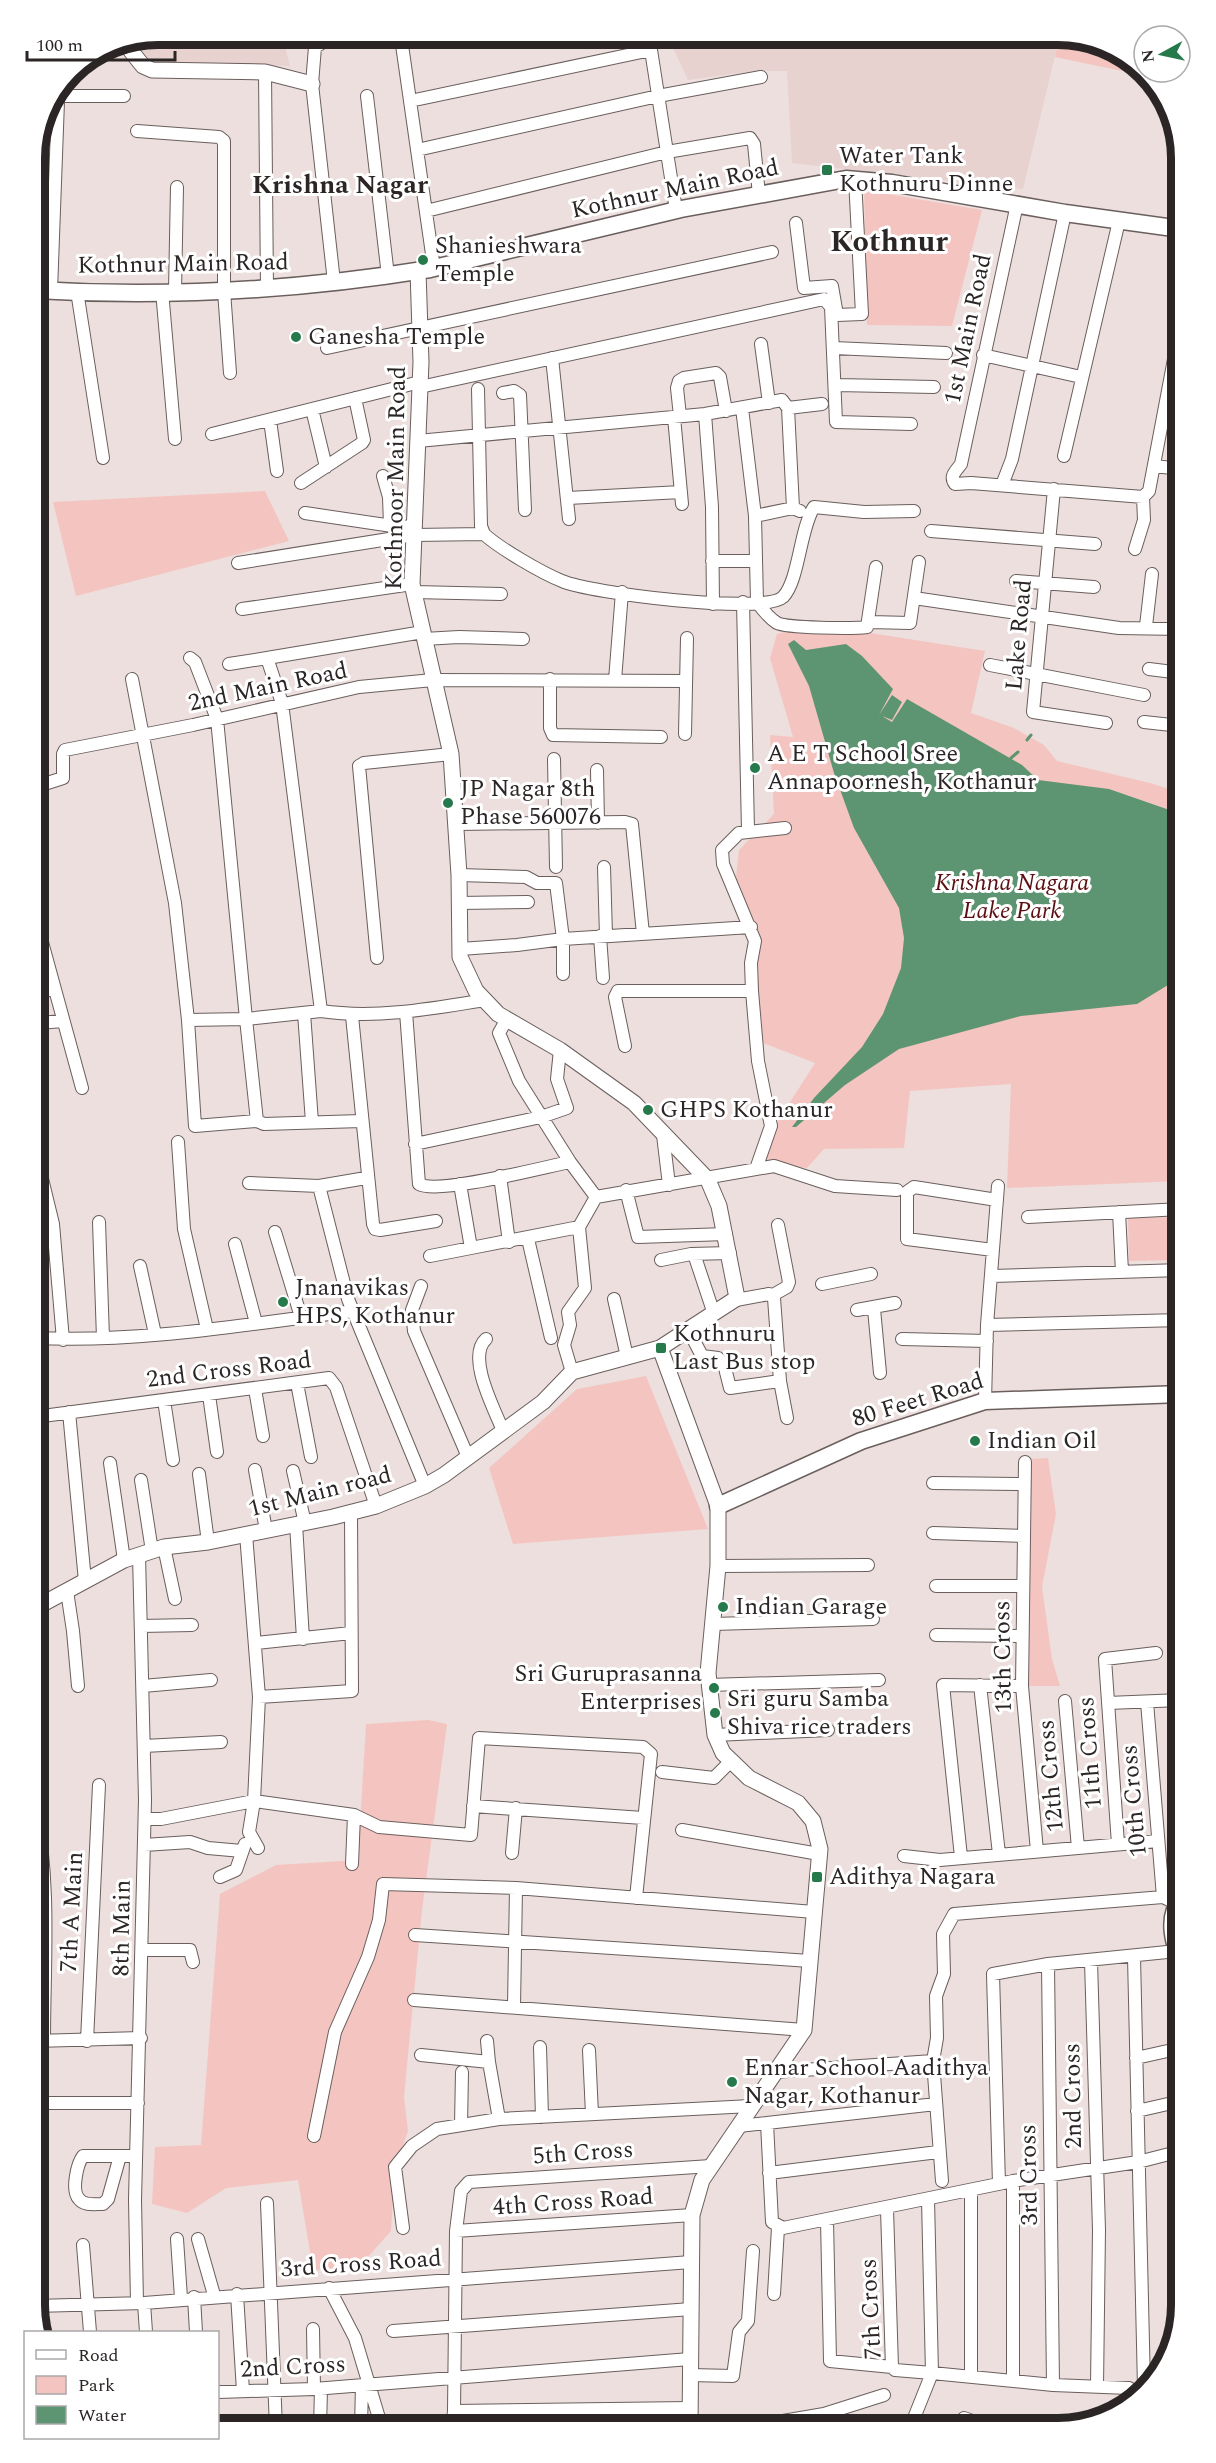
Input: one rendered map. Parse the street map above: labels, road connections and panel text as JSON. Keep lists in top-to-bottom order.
{
  "streets": {
    "main road": ["Kothnur Main Road", "80 Feet Road"],
    "street": [
      "1st Main Road",
      "Kothnoor Main Road",
      "Lake Road",
      "2nd Main Road",
      "2nd Cross Road",
      "1st Main road",
      "13th Cross",
      "11th Cross",
      "12th Cross",
      "10th Cross",
      "7th A Main",
      "8th Main",
      "2nd Cross",
      "5th Cross",
      "3rd Cross",
      "4th Cross Road",
      "3rd Cross Road",
      "7th Cross"
    ]
  },
  "crossings": [
    ["Kothnur Main Road", "1st Main Road"],
    ["Kothnur Main Road", "Kothnoor Main Road"],
    ["Kothnoor Main Road", "2nd Main Road"],
    ["2nd Cross Road", "1st Main road"],
    ["1st Main road", "8th Main"],
    ["8th Main", "3rd Cross Road"],
    ["2nd Cross", "7th Cross"],
    ["5th Cross", "4th Cross Road"],
    ["3rd Cross", "7th Cross"]
  ],
  "districts": ["Krishna Nagar", "Kothnur"],
  "parks": ["Krishna Nagara Lake Park"],
  "places": {
    "transit": ["Water Tank Kothnuru Dinne", "Kothnuru Last Bus stop", "Adithya Nagara"],
    "other": [
      "Shanieshwara Temple",
      "Ganesha Temple",
      "A E T School Sree Annapoornesh, Kothanur",
      "JP Nagar 8th Phase 560076",
      "GHPS Kothanur",
      "Jnanavikas HPS, Kothanur",
      "Indian Oil",
      "Indian Garage",
      "Sri Guruprasanna Enterprises",
      "Sri guru Samba Shiva rice traders",
      "Ennar School Aadithya Nagar, Kothanur"
    ]
  },
  "legend": ["Road", "Park", "Water"],
  "scale_bar": "100 m",
  "north": "left"
}
